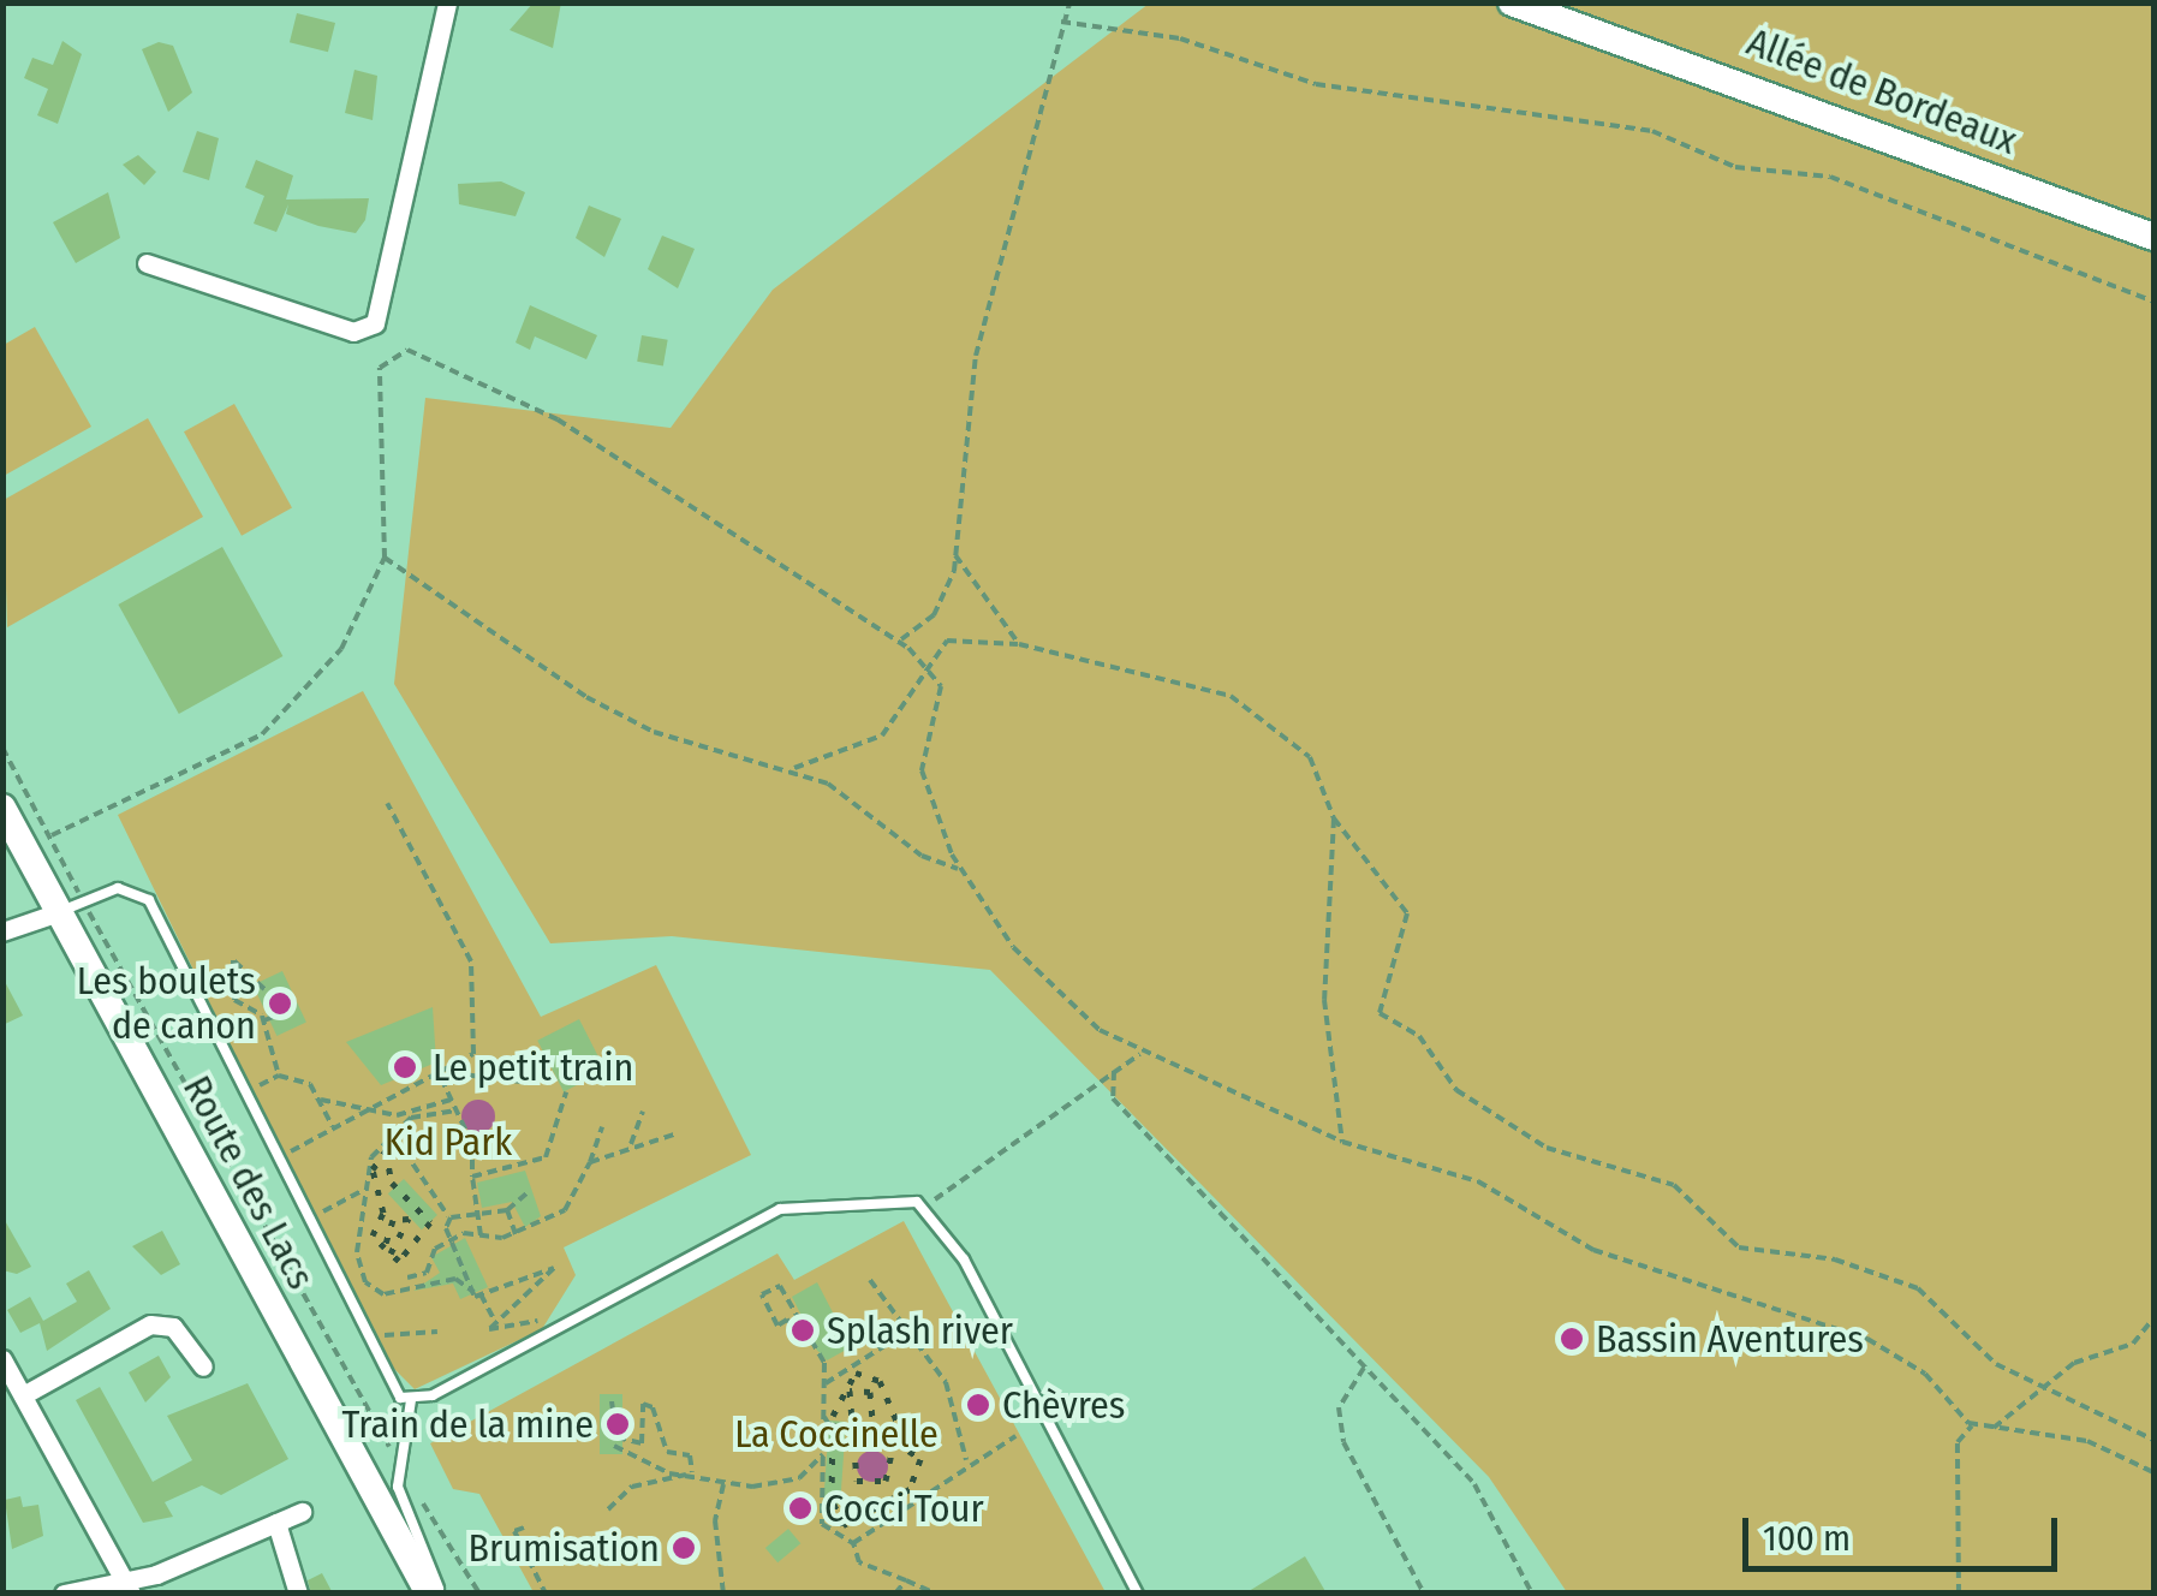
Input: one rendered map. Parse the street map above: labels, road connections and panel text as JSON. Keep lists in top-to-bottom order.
{
  "streets": {
    "main road": ["Allée de Bordeaux", "Route des Lacs"]
  },
  "parks": ["Kid Park", "La Coccinelle"],
  "places": [
    "Les boulets de canon",
    "Le petit train",
    "Splash river",
    "Bassin Aventures",
    "Chèvres",
    "Train de la mine",
    "Cocci Tour",
    "Brumisation"
  ],
  "scale_bar": "100 m"
}
